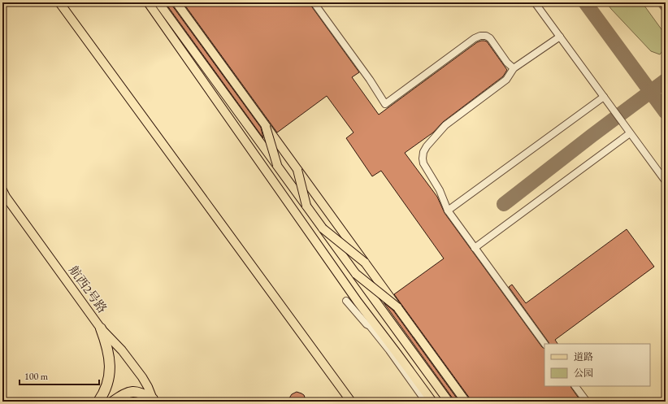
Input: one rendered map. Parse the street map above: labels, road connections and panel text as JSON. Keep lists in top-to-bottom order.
{
  "streets": {
    "main road": ["航西2号路"]
  },
  "legend": ["道路", "公园"],
  "scale_bar": "100 m"
}
